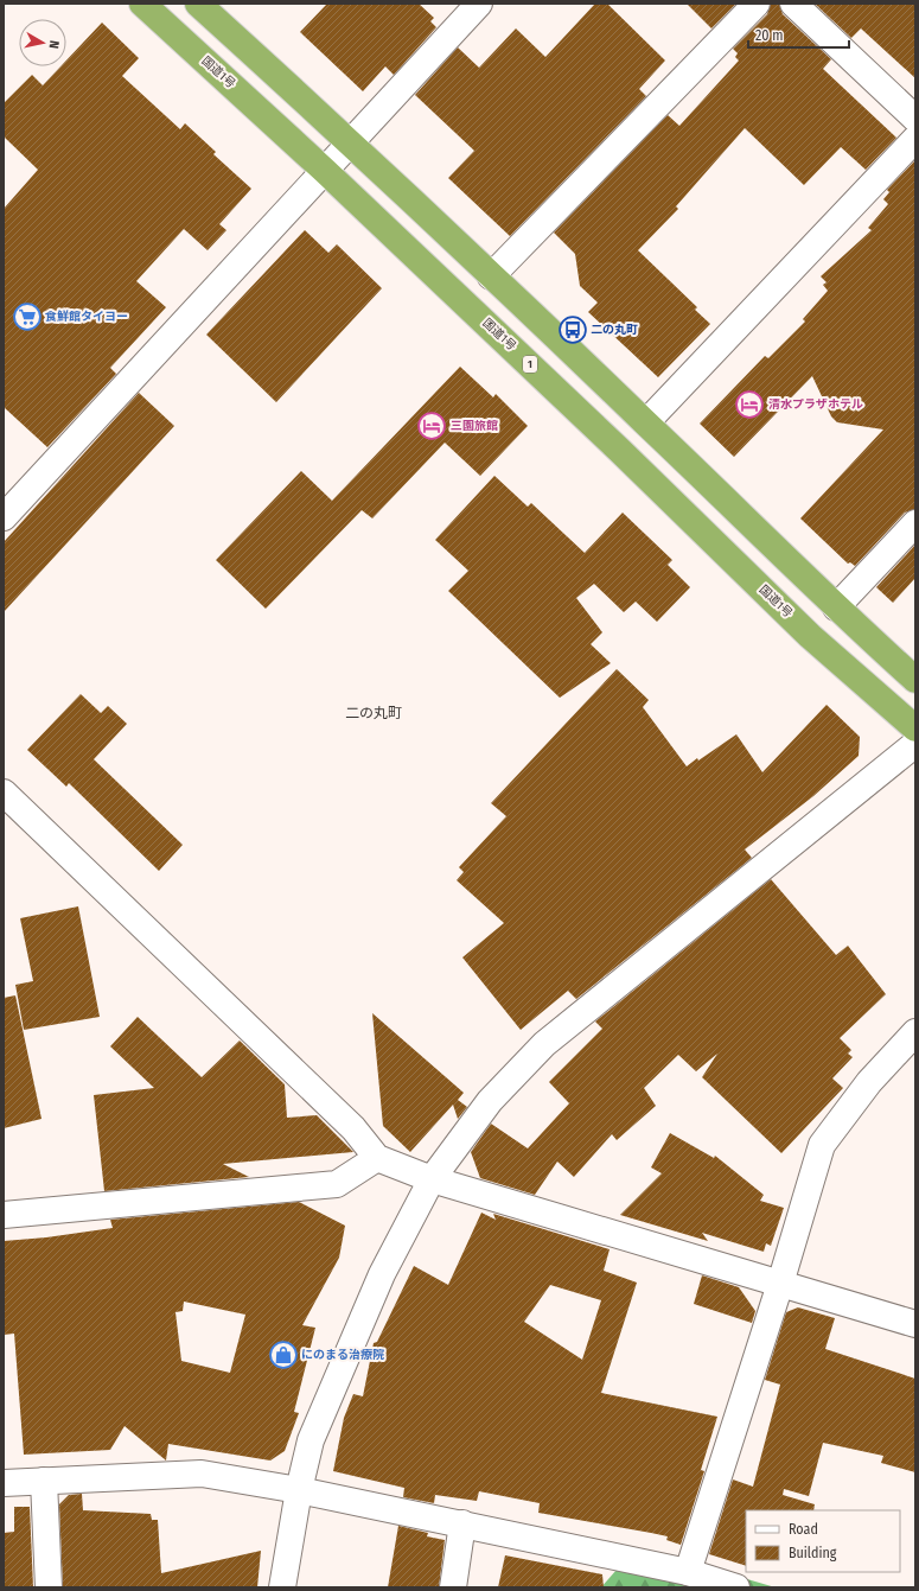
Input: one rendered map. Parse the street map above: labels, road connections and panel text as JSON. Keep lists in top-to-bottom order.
{
  "streets": {
    "highway": ["国道1号", "1"]
  },
  "districts": ["二の丸町"],
  "places": {
    "supermarket": ["食鮮館タイヨー"],
    "bus stop": ["二の丸町"],
    "hotel": ["清水プラザホテル", "三園旅館"],
    "shop": ["にのまる治療院"]
  },
  "legend": ["Road", "Building"],
  "scale_bar": "20 m",
  "north": "right"
}
